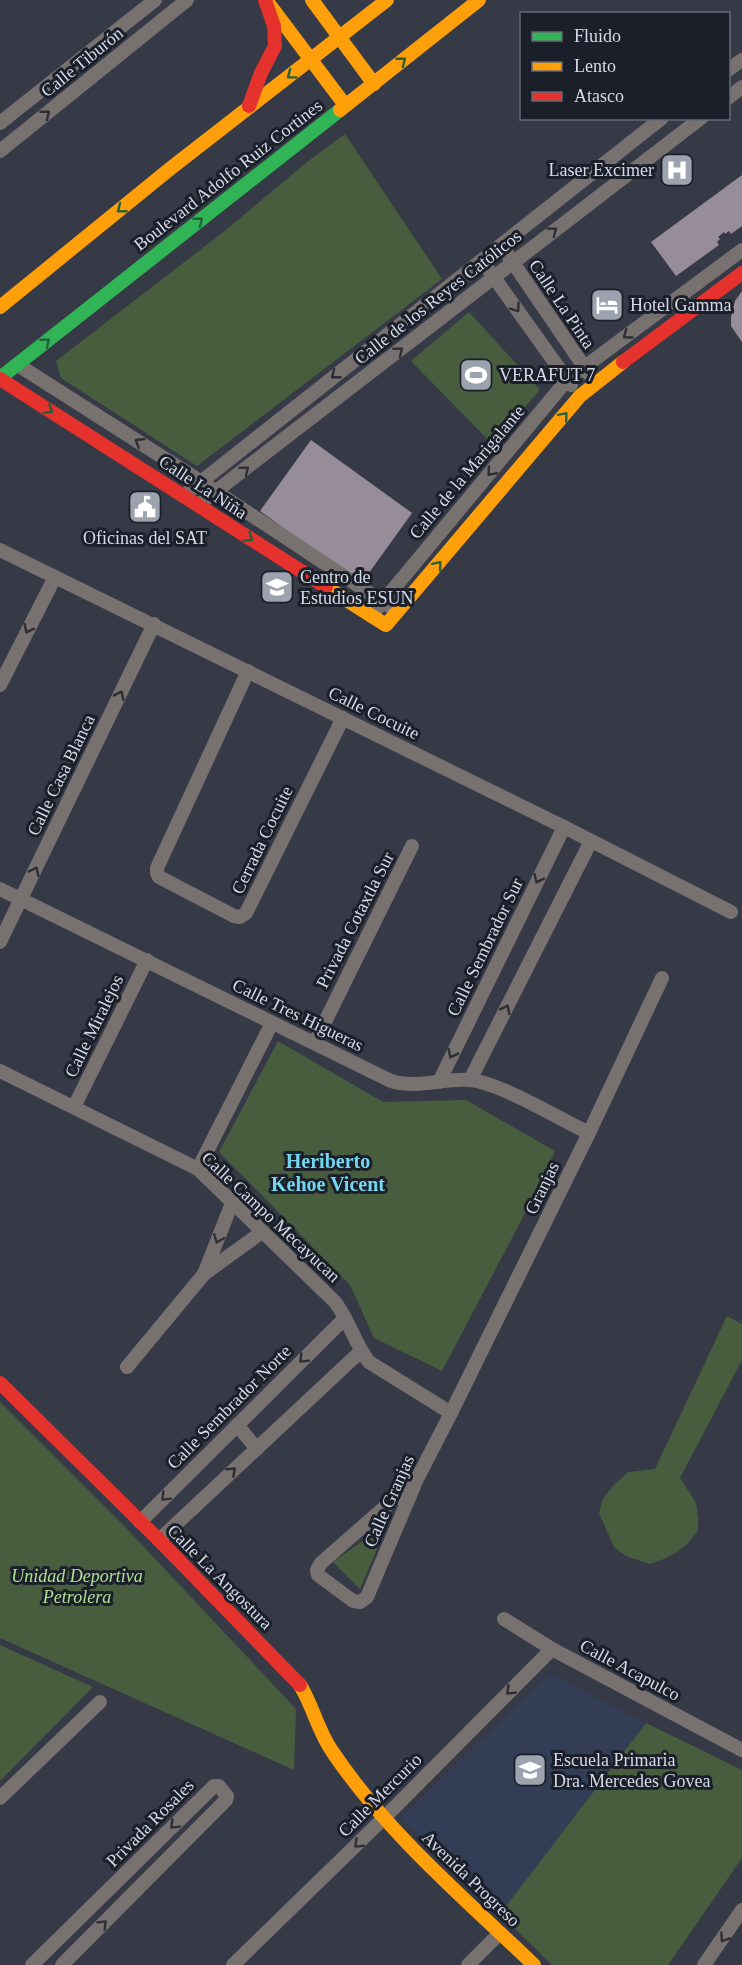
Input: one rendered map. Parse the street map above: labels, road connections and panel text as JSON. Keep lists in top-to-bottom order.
{
  "streets": {
    "street": [
      "Calle Tiburón",
      "Boulevard Adolfo Ruiz Cortines",
      "Calle de los Reyes Católicos",
      "Calle La Pinta",
      "Calle de la Marigalante",
      "Calle La Niña",
      "Calle Cocuite",
      "Calle Casa Blanca",
      "Cerrada Cocuite",
      "Privada Cotaxtla Sur",
      "Calle Sembrador Sur",
      "Calle Tres Higueras",
      "Calle Miralejos",
      "Granjas",
      "Calle Campo Mecayucan",
      "Calle Sembrador Norte",
      "Calle Granjas",
      "Calle La Angostura",
      "Calle Acapulco",
      "Calle Mercurio",
      "Privada Rosales",
      "Avenida Progreso"
    ]
  },
  "crossings": [
    ["Boulevard Adolfo Ruiz Cortines", "Calle La Niña"],
    ["Calle de los Reyes Católicos", "Calle La Pinta"],
    ["Calle de los Reyes Católicos", "Calle La Niña"],
    ["Calle La Pinta", "Calle de la Marigalante"],
    ["Calle de la Marigalante", "Calle La Niña"],
    ["Calle Cocuite", "Calle Casa Blanca"],
    ["Calle Cocuite", "Cerrada Cocuite"],
    ["Calle Cocuite", "Calle Sembrador Sur"],
    ["Calle Casa Blanca", "Calle Tres Higueras"],
    ["Privada Cotaxtla Sur", "Calle Tres Higueras"],
    ["Calle Sembrador Sur", "Calle Tres Higueras"],
    ["Calle Tres Higueras", "Calle Miralejos"],
    ["Calle Tres Higueras", "Granjas"],
    ["Calle Miralejos", "Calle Campo Mecayucan"],
    ["Granjas", "Calle Campo Mecayucan"],
    ["Granjas", "Calle Granjas"],
    ["Calle Campo Mecayucan", "Calle Sembrador Norte"],
    ["Calle Campo Mecayucan", "Calle Granjas"],
    ["Calle Sembrador Norte", "Calle La Angostura"],
    ["Calle La Angostura", "Calle Mercurio"],
    ["Calle La Angostura", "Avenida Progreso"],
    ["Calle Acapulco", "Calle Mercurio"],
    ["Calle Mercurio", "Avenida Progreso"]
  ],
  "one_way": ["Calle Mercurio"],
  "districts": ["Heriberto Kehoe Vicent"],
  "parks": ["Unidad Deportiva Petrolera"],
  "places": {
    "hospital": ["Laser Excimer"],
    "hotel": ["Hotel Gamma"],
    "sports": ["VERAFUT 7"],
    "public building": ["Oficinas del SAT"],
    "school or university": ["Centro de Estudios ESUN", "Escuela Primaria Dra. Mercedes Govea"]
  },
  "legend": ["Fluido", "Lento", "Atasco"]
}
